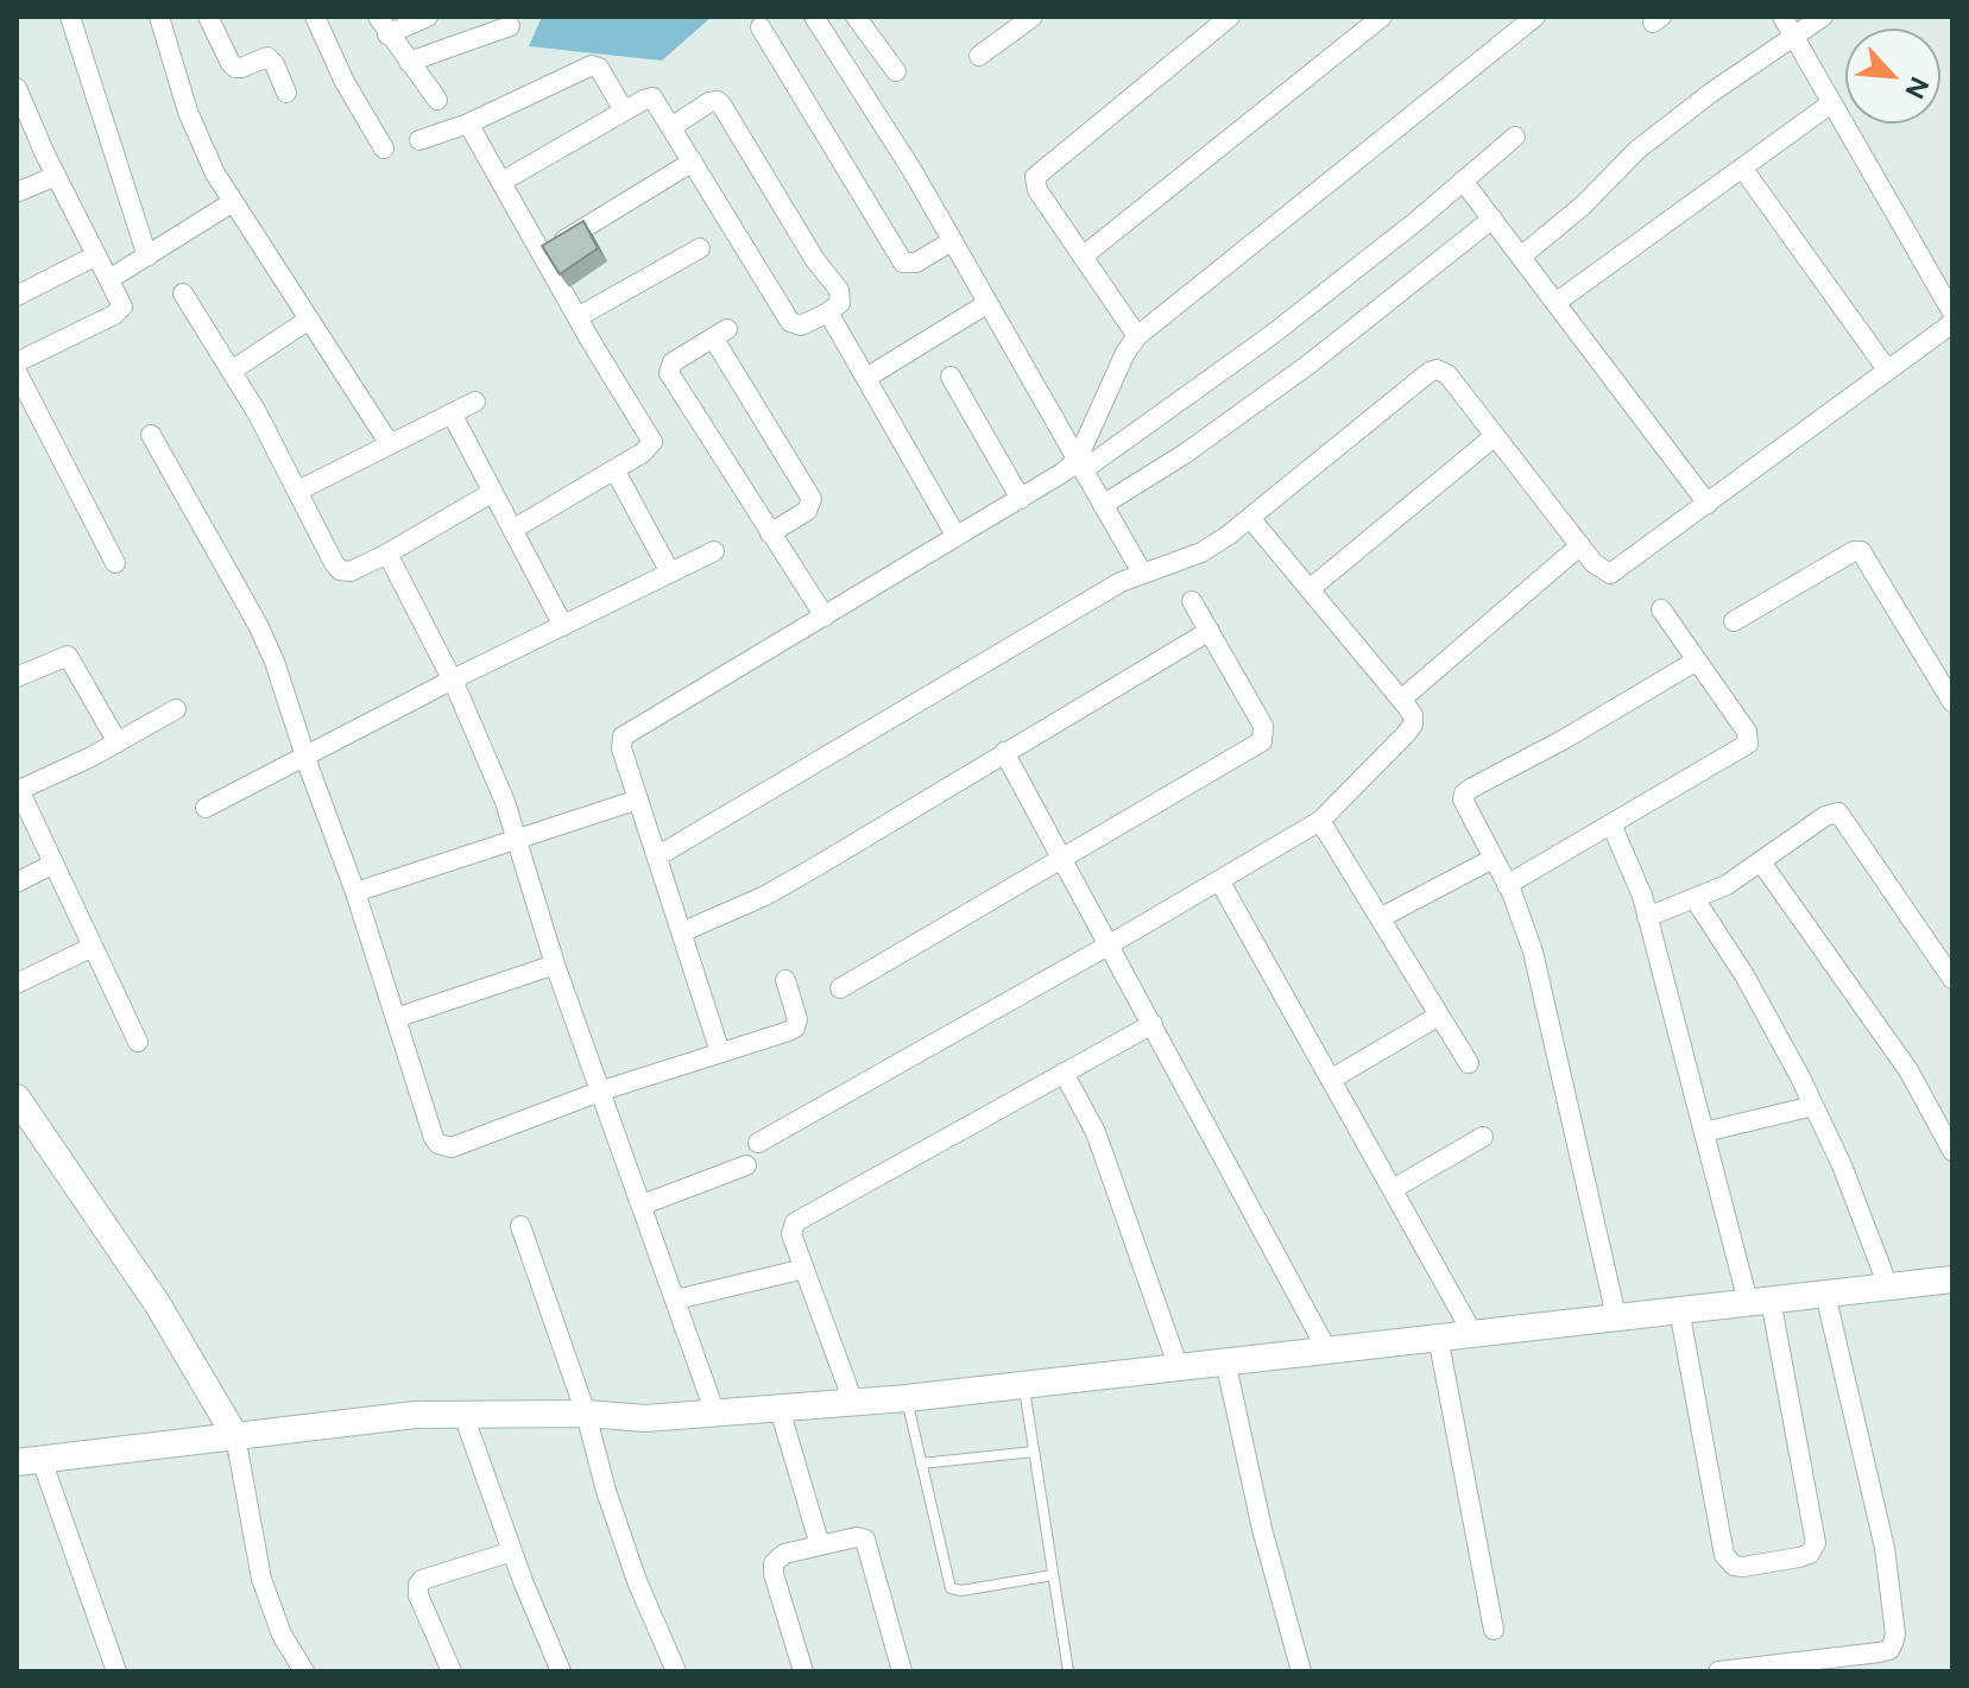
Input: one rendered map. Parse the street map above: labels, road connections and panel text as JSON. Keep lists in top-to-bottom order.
{
  "north": "bottom right"
}
